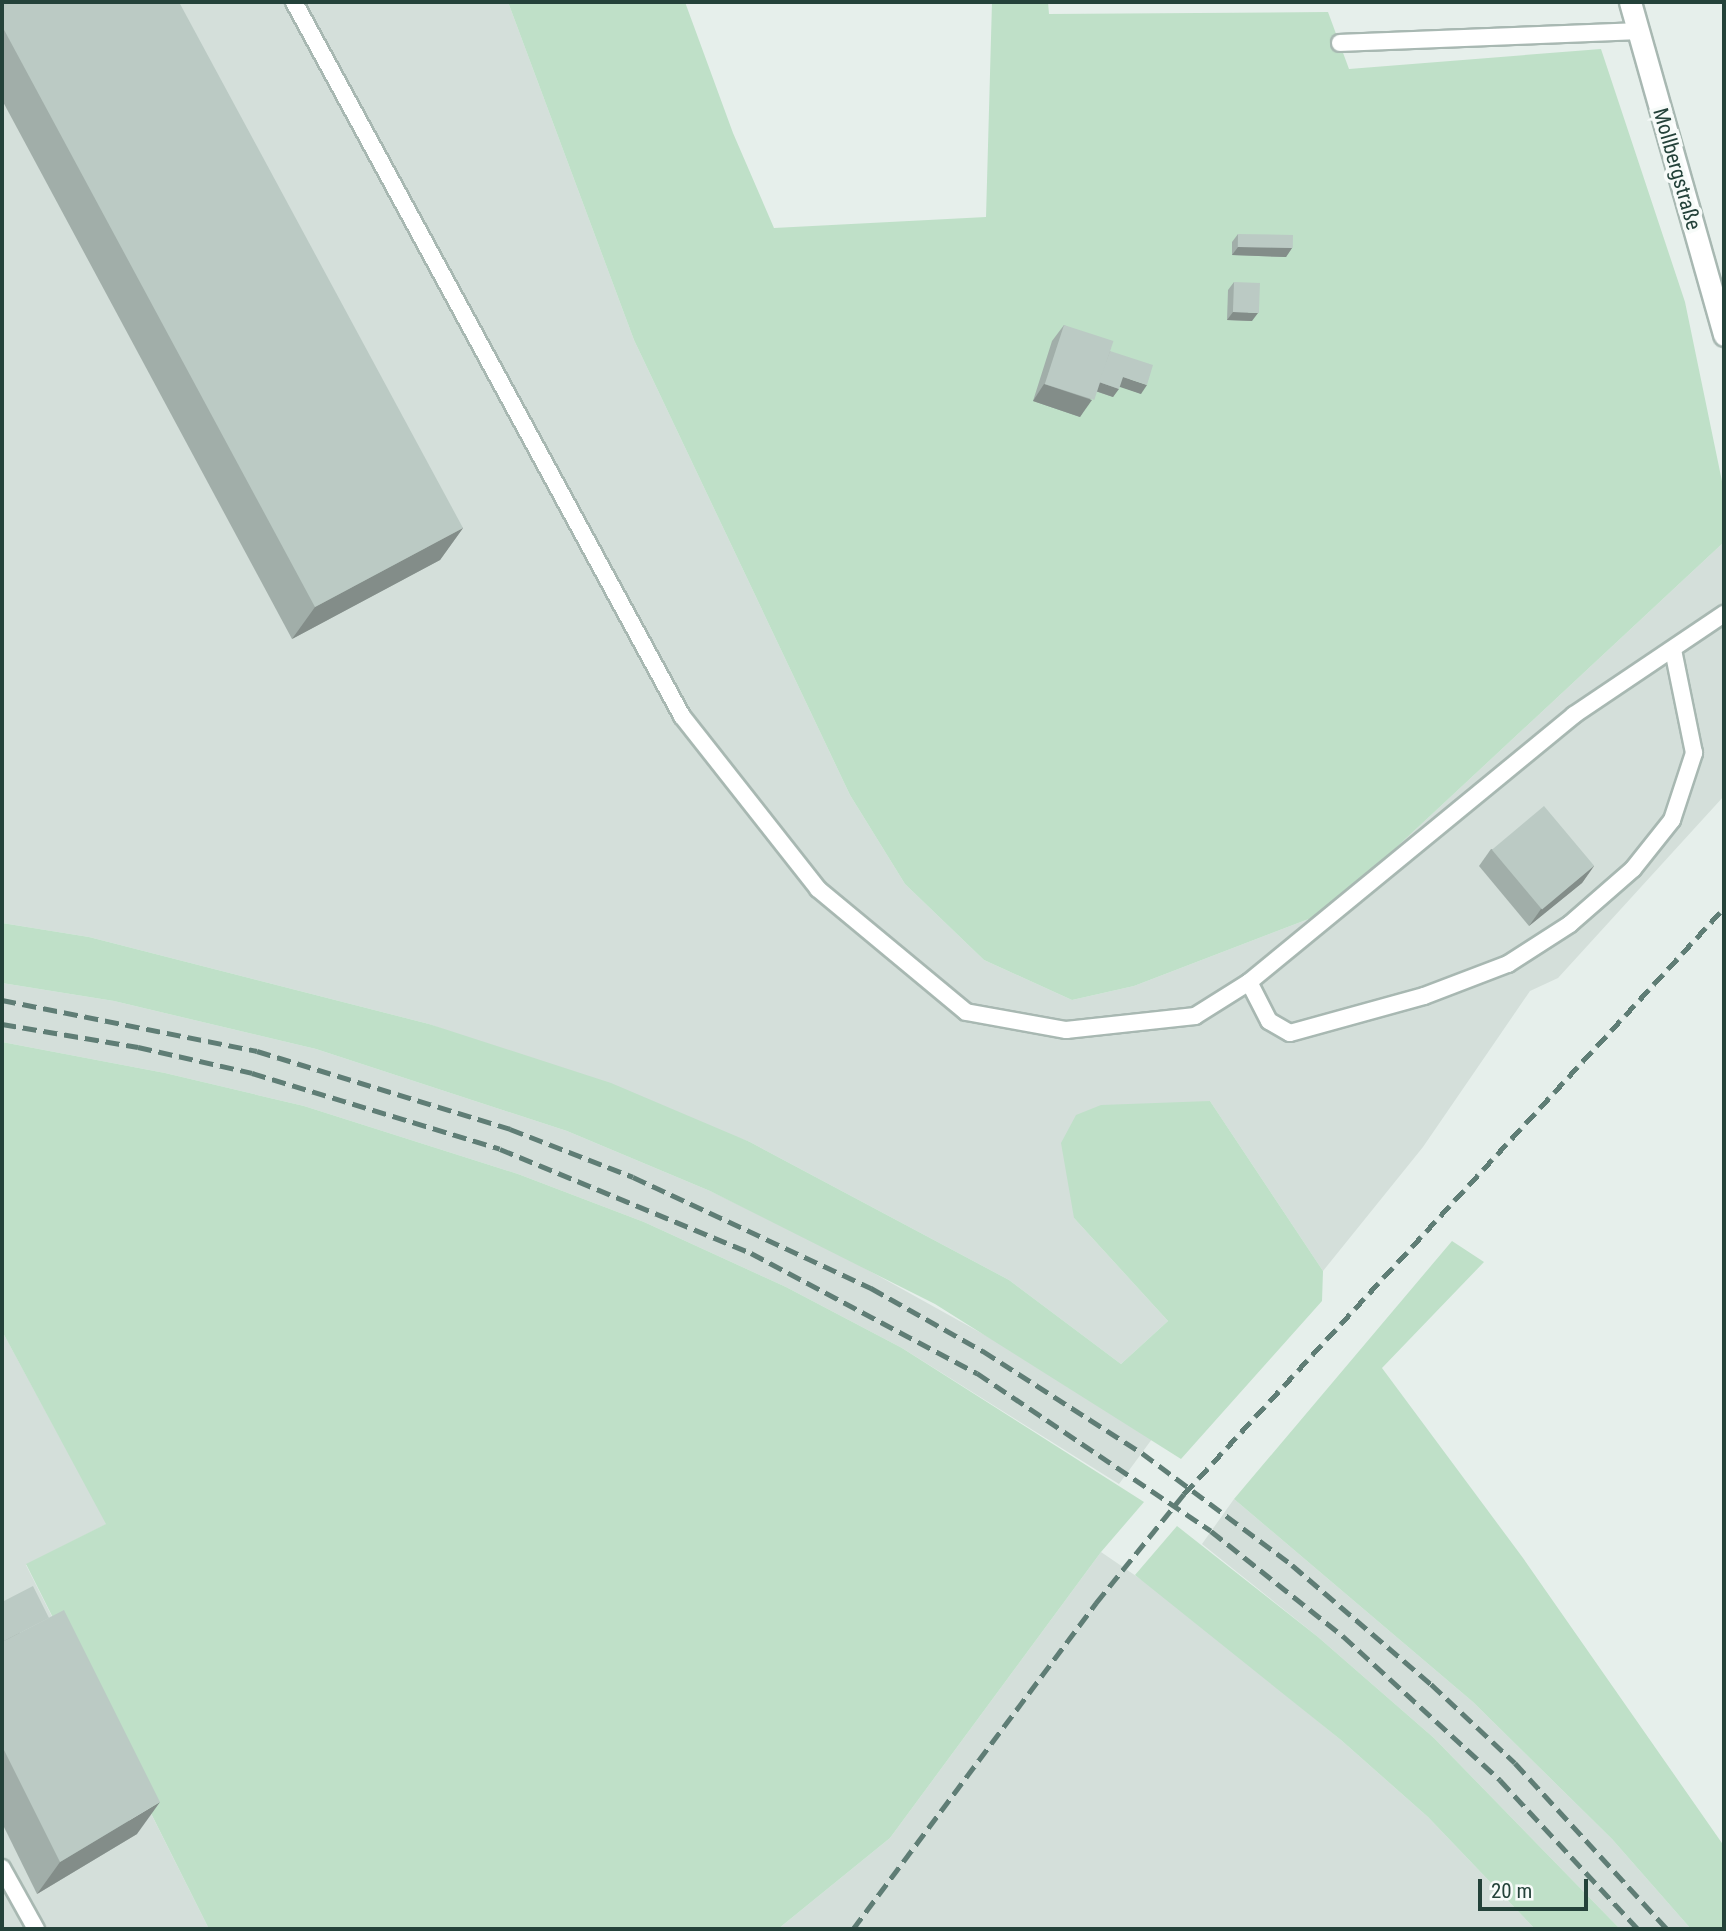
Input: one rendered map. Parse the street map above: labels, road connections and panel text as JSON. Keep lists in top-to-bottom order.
{
  "streets": {
    "street": ["Mollbergstraße"]
  },
  "scale_bar": "20 m"
}
